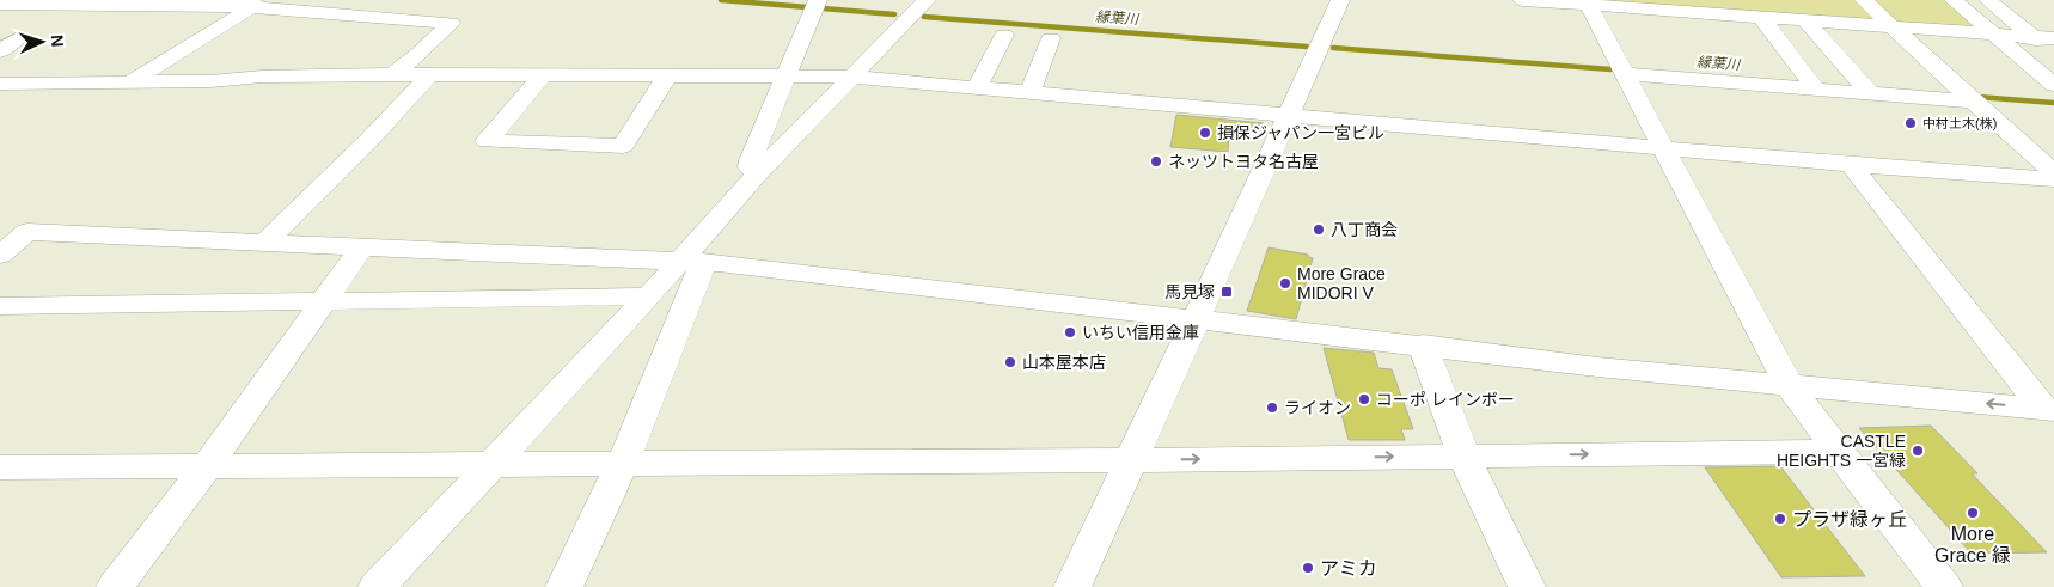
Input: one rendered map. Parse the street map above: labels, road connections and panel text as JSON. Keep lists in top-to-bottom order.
{
  "water": ["縁葉川"],
  "places": {
    "other": [
      "中村土木(株)",
      "損保ジャパン一宮ビル",
      "ネッツトヨタ名古屋",
      "八丁商会",
      "More Grace MIDORI V",
      "いちい信用金庫",
      "山本屋本店",
      "コーポ レインボー",
      "ライオン",
      "CASTLE HEIGHTS 一宮緑",
      "More Grace 緑",
      "プラザ緑ヶ丘",
      "アミカ"
    ],
    "transit": ["馬見塚"]
  },
  "north": "right"
}
